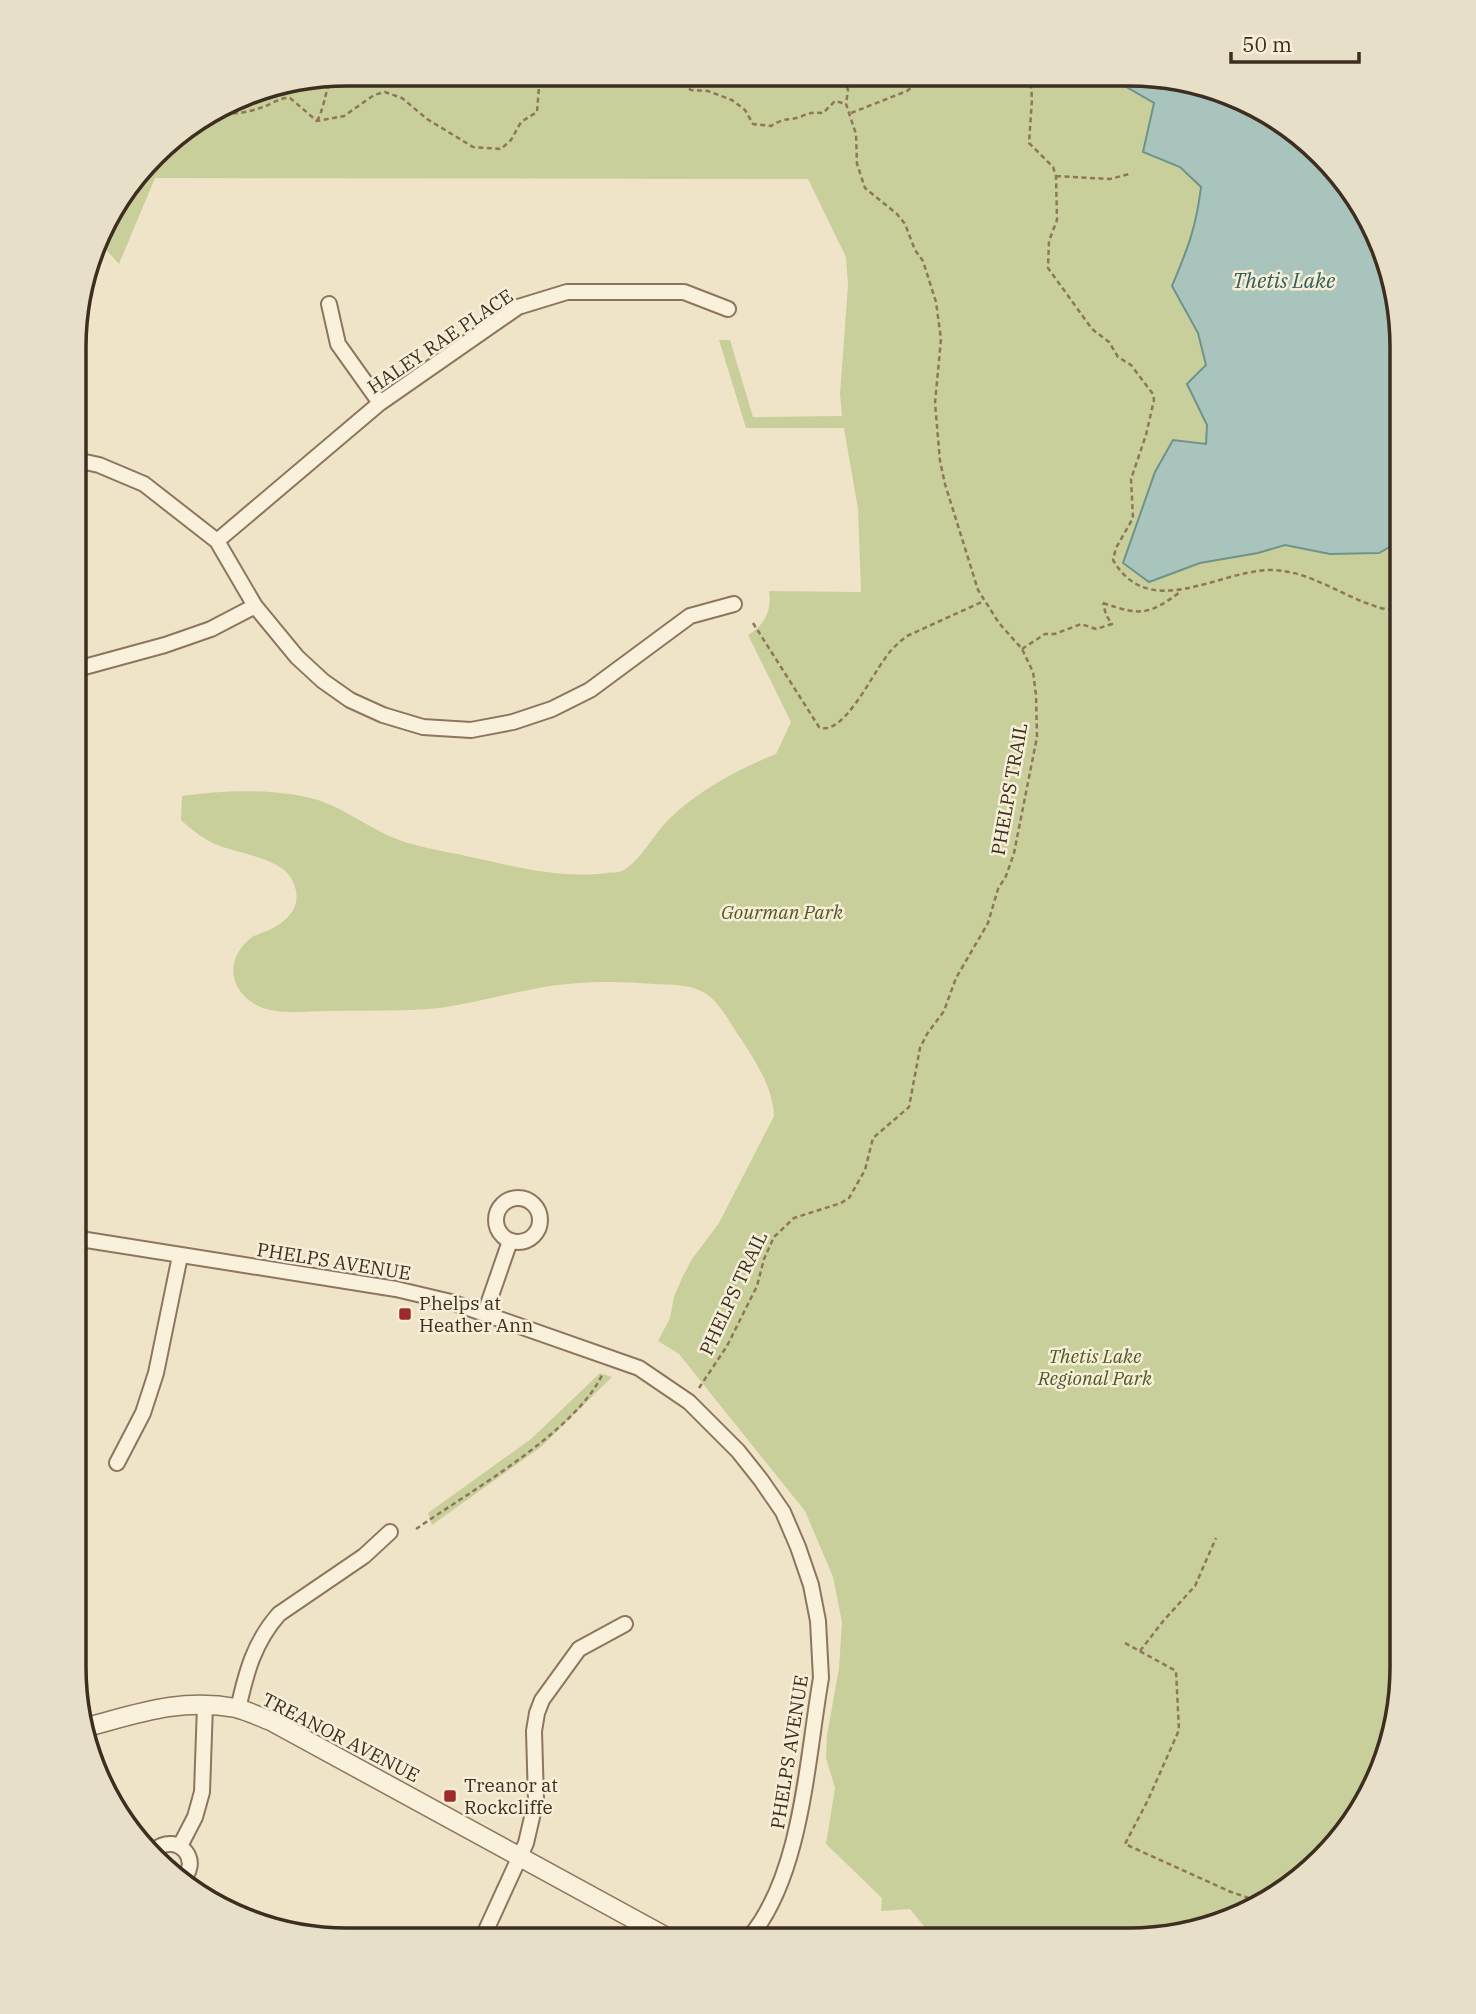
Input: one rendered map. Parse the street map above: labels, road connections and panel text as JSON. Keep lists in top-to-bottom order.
{
  "streets": {
    "street": ["HALEY RAE PLACE", "PHELPS AVENUE", "TREANOR AVENUE"],
    "path": ["PHELPS TRAIL"]
  },
  "crossings": [
    ["PHELPS TRAIL", "PHELPS AVENUE"]
  ],
  "water": ["Thetis Lake"],
  "parks": ["Gourman Park", "Thetis Lake Regional Park"],
  "places": {
    "transit": ["Phelps at Heather Ann", "Treanor at Rockcliffe"]
  },
  "scale_bar": "50 m"
}
